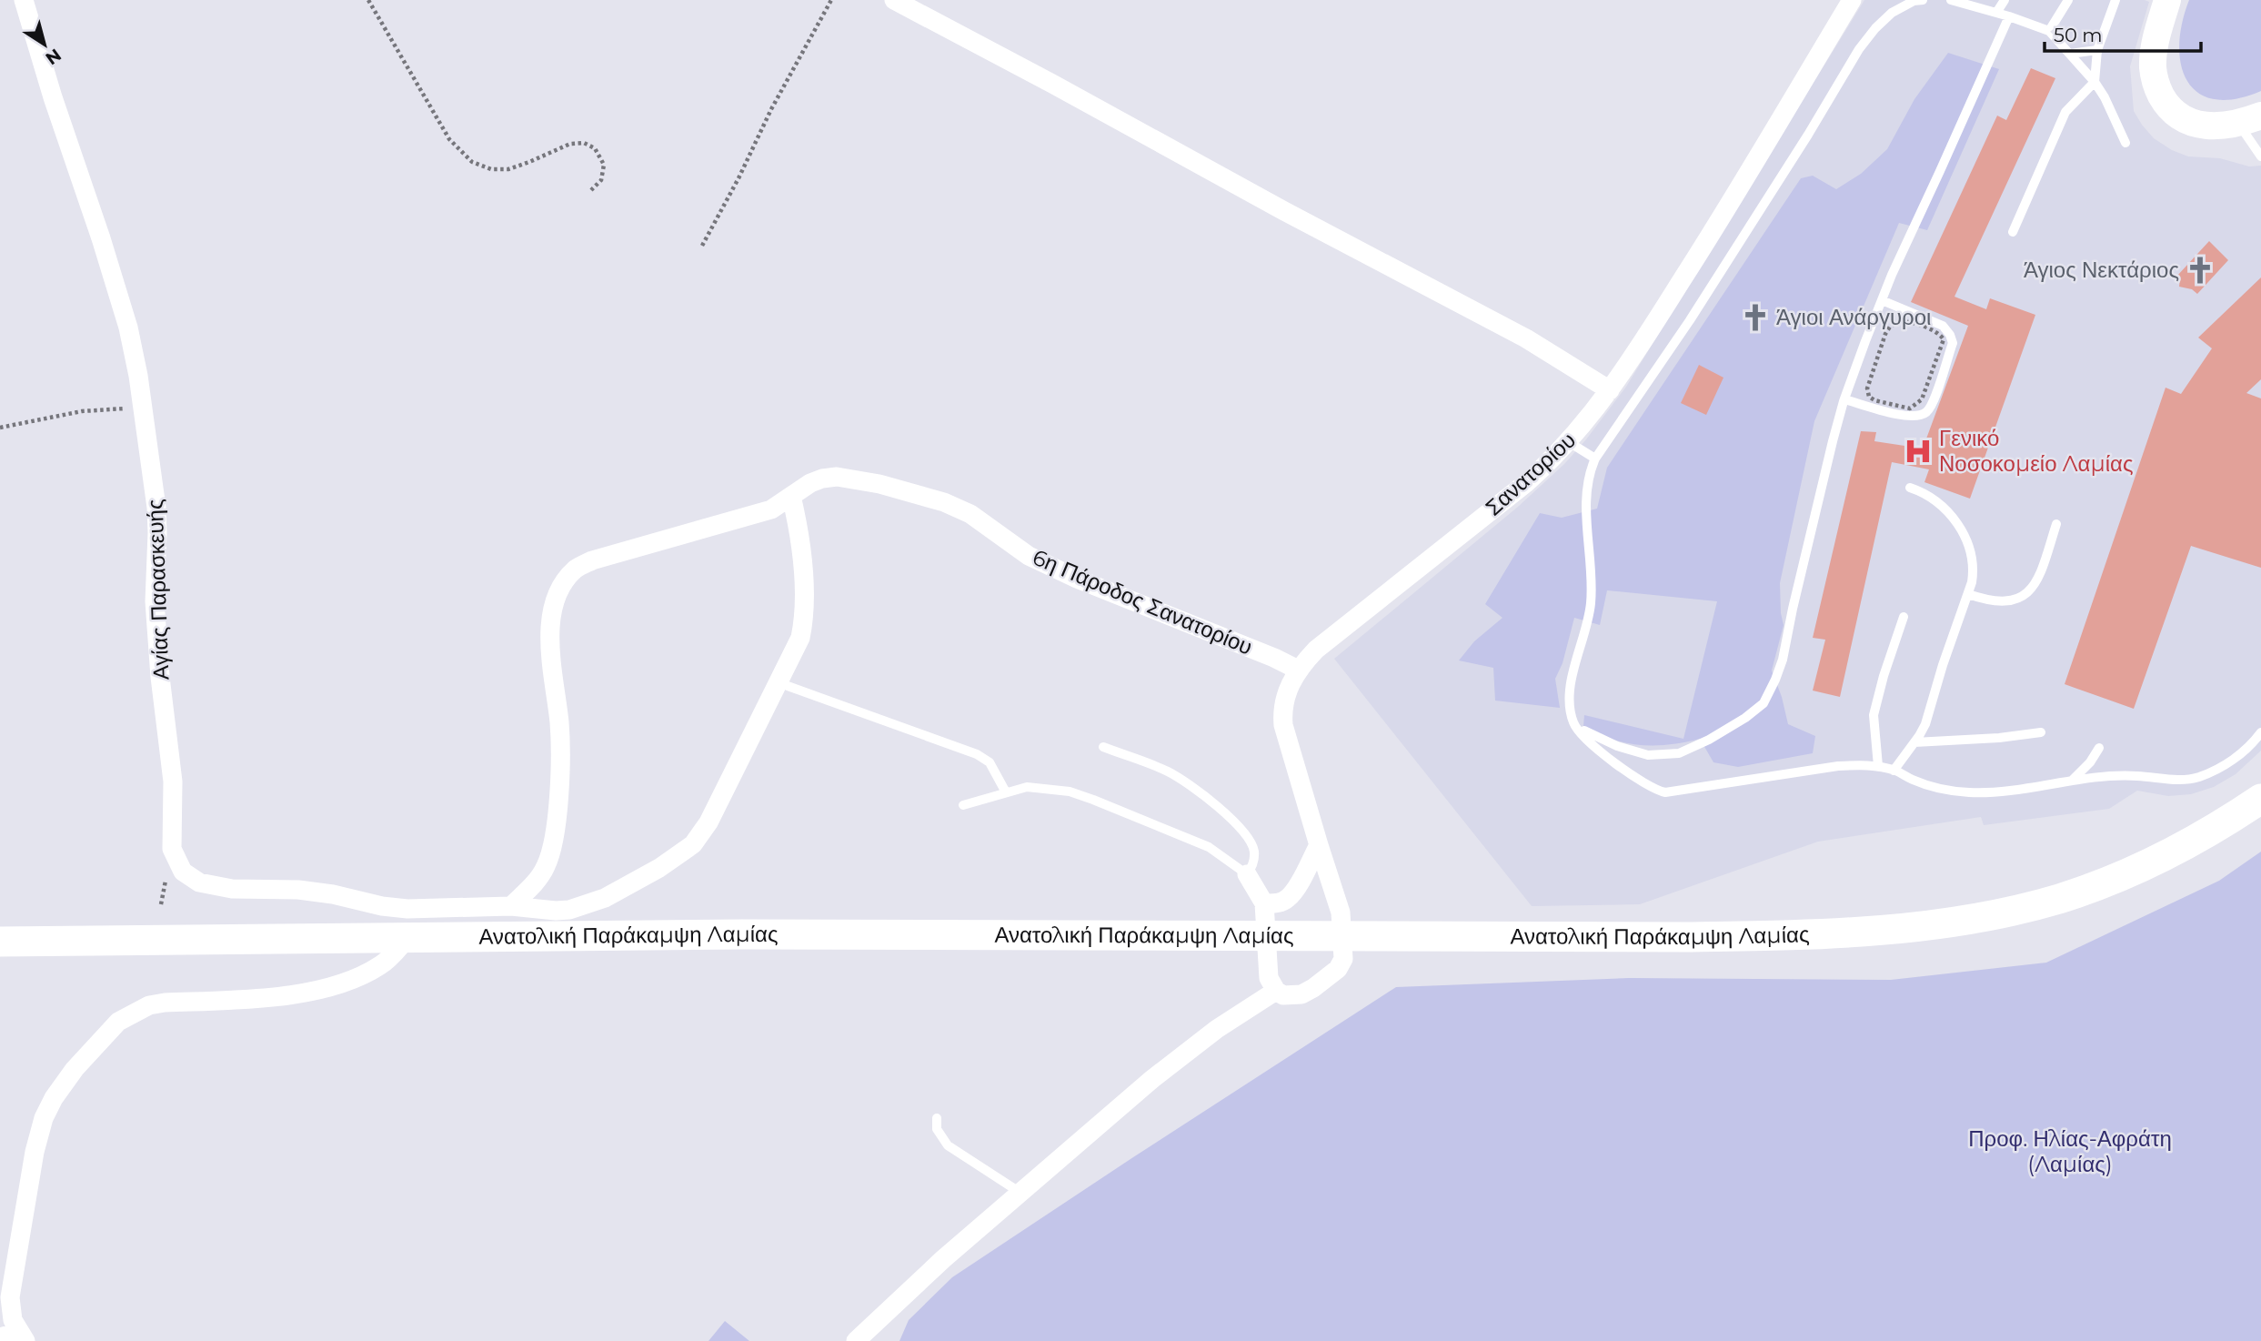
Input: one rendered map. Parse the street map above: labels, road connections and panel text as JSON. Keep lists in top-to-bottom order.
{
  "streets": {
    "main road": ["Ανατολική Παράκαμψη Λαμίας"],
    "street": ["Σανατορίου", "Αγίας Παρασκευής", "6η Πάροδος Σανατορίου"]
  },
  "crossings": [
    ["Σανατορίου", "6η Πάροδος Σανατορίου"],
    ["Αγίας Παρασκευής", "6η Πάροδος Σανατορίου"]
  ],
  "parks": ["Προφ. Ηλίας-Αφράτη (Λαμίας)"],
  "places": {
    "church": ["Άγιος Νεκτάριος", "Άγιοι Ανάργυροι"],
    "hospital": ["Γενικό Νοσοκομείο Λαμίας"]
  },
  "scale_bar": "50 m",
  "north": "bottom right"
}
